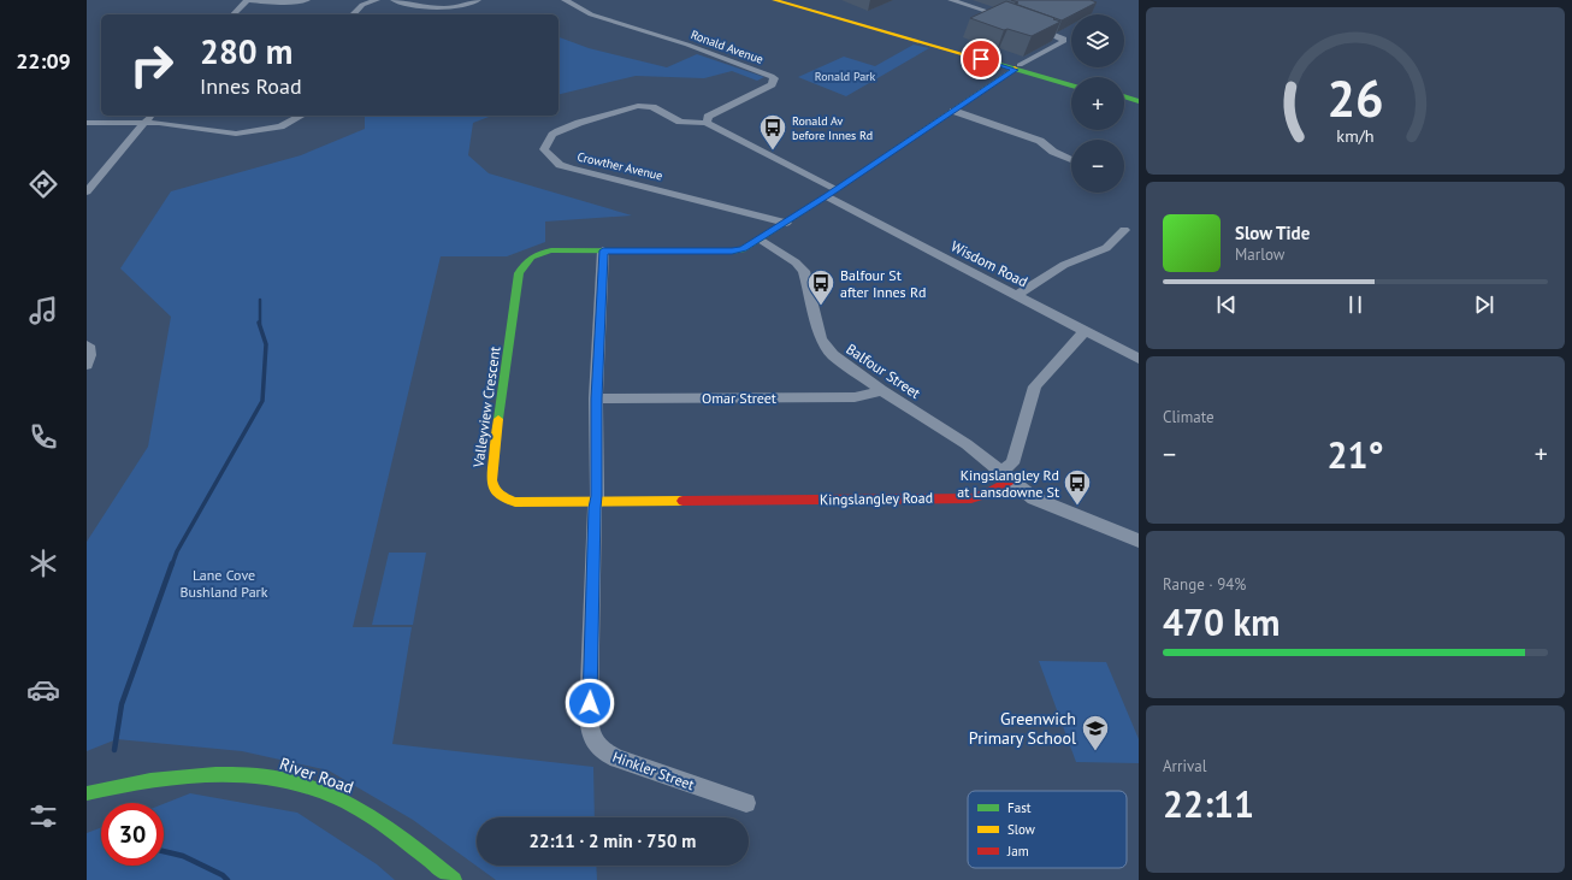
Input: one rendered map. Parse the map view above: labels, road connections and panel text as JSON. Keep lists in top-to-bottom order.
{
  "streets": {
    "street": [
      "Ronald Avenue",
      "Crowther Avenue",
      "Wisdom Road",
      "Balfour Street",
      "Omar Street",
      "Valleyview Crescent",
      "Kingslangley Road",
      "Hinkler Street",
      "River Road"
    ]
  },
  "crossings": [
    ["Ronald Avenue", "Crowther Avenue"],
    ["Balfour Street", "Omar Street"],
    ["Balfour Street", "Kingslangley Road"],
    ["Omar Street", "Hinkler Street"],
    ["Valleyview Crescent", "Kingslangley Road"],
    ["Valleyview Crescent", "Hinkler Street"],
    ["Kingslangley Road", "Hinkler Street"]
  ],
  "parks": ["Ronald Park", "Lane Cove Bushland Park"],
  "places": {
    "bus stop": ["Ronald Av before Innes Rd", "Balfour St after Innes Rd", "Kingslangley Rd at Lansdowne St"],
    "school or university": ["Greenwich Primary School"]
  },
  "legend": ["Fast", "Slow", "Jam"],
  "page": {
    "tabs": "22:09",
    "map_buttons": ["+", "−"],
    "turn": ["280 m", "Innes Road"],
    "song": ["Slow Tide", "Marlow"],
    "tile": [
      "Climate",
      ["Range · 94%", "470 km"],
      ["Arrival", "22:11"]
    ],
    "heat": ["−", "21°", "+"],
    "limit": "30",
    "trip": "22:11 · 2 min · 750 m",
    "gauge": ["26", "km/h"]
  }
}
